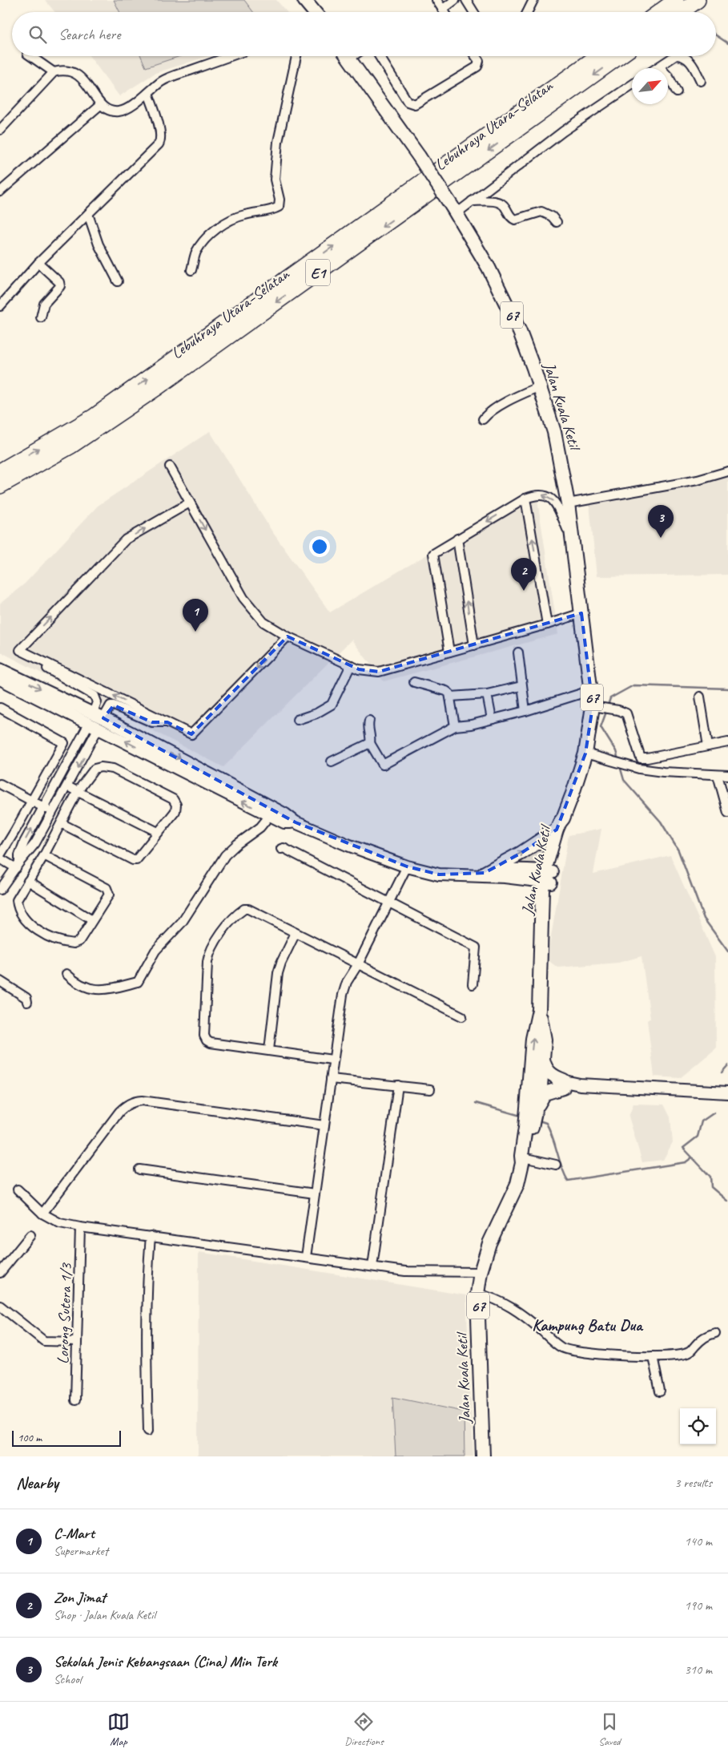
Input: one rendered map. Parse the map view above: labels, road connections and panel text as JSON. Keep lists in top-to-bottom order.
{
  "streets": {
    "highway": ["Lebuhraya Utara–Selatan", "E1"],
    "main road": ["67", "Jalan Kuala Ketil"],
    "street": ["Lorong Sutera 1/3"]
  },
  "districts": ["Kampung Batu Dua"],
  "scale_bar": "100 m",
  "north": "top right",
  "page": {
    "search": "Search here",
    "pins": ["3", "2", "1"],
    "scale": "100 m",
    "heading": ["Nearby", "3 results"],
    "list": [
      {
        "mark": "1",
        "name": "C-Mart",
        "note": "Supermarket",
        "value": "140 m"
      },
      {
        "mark": "2",
        "name": "Zon Jimat",
        "note": "Shop · Jalan Kuala Ketil",
        "value": "190 m"
      },
      {
        "mark": "3",
        "name": "Sekolah Jenis Kebangsaan (Cina) Min Terk",
        "note": "School",
        "value": "310 m"
      }
    ],
    "nav": ["Map", "Directions", "Saved"]
  }
}
